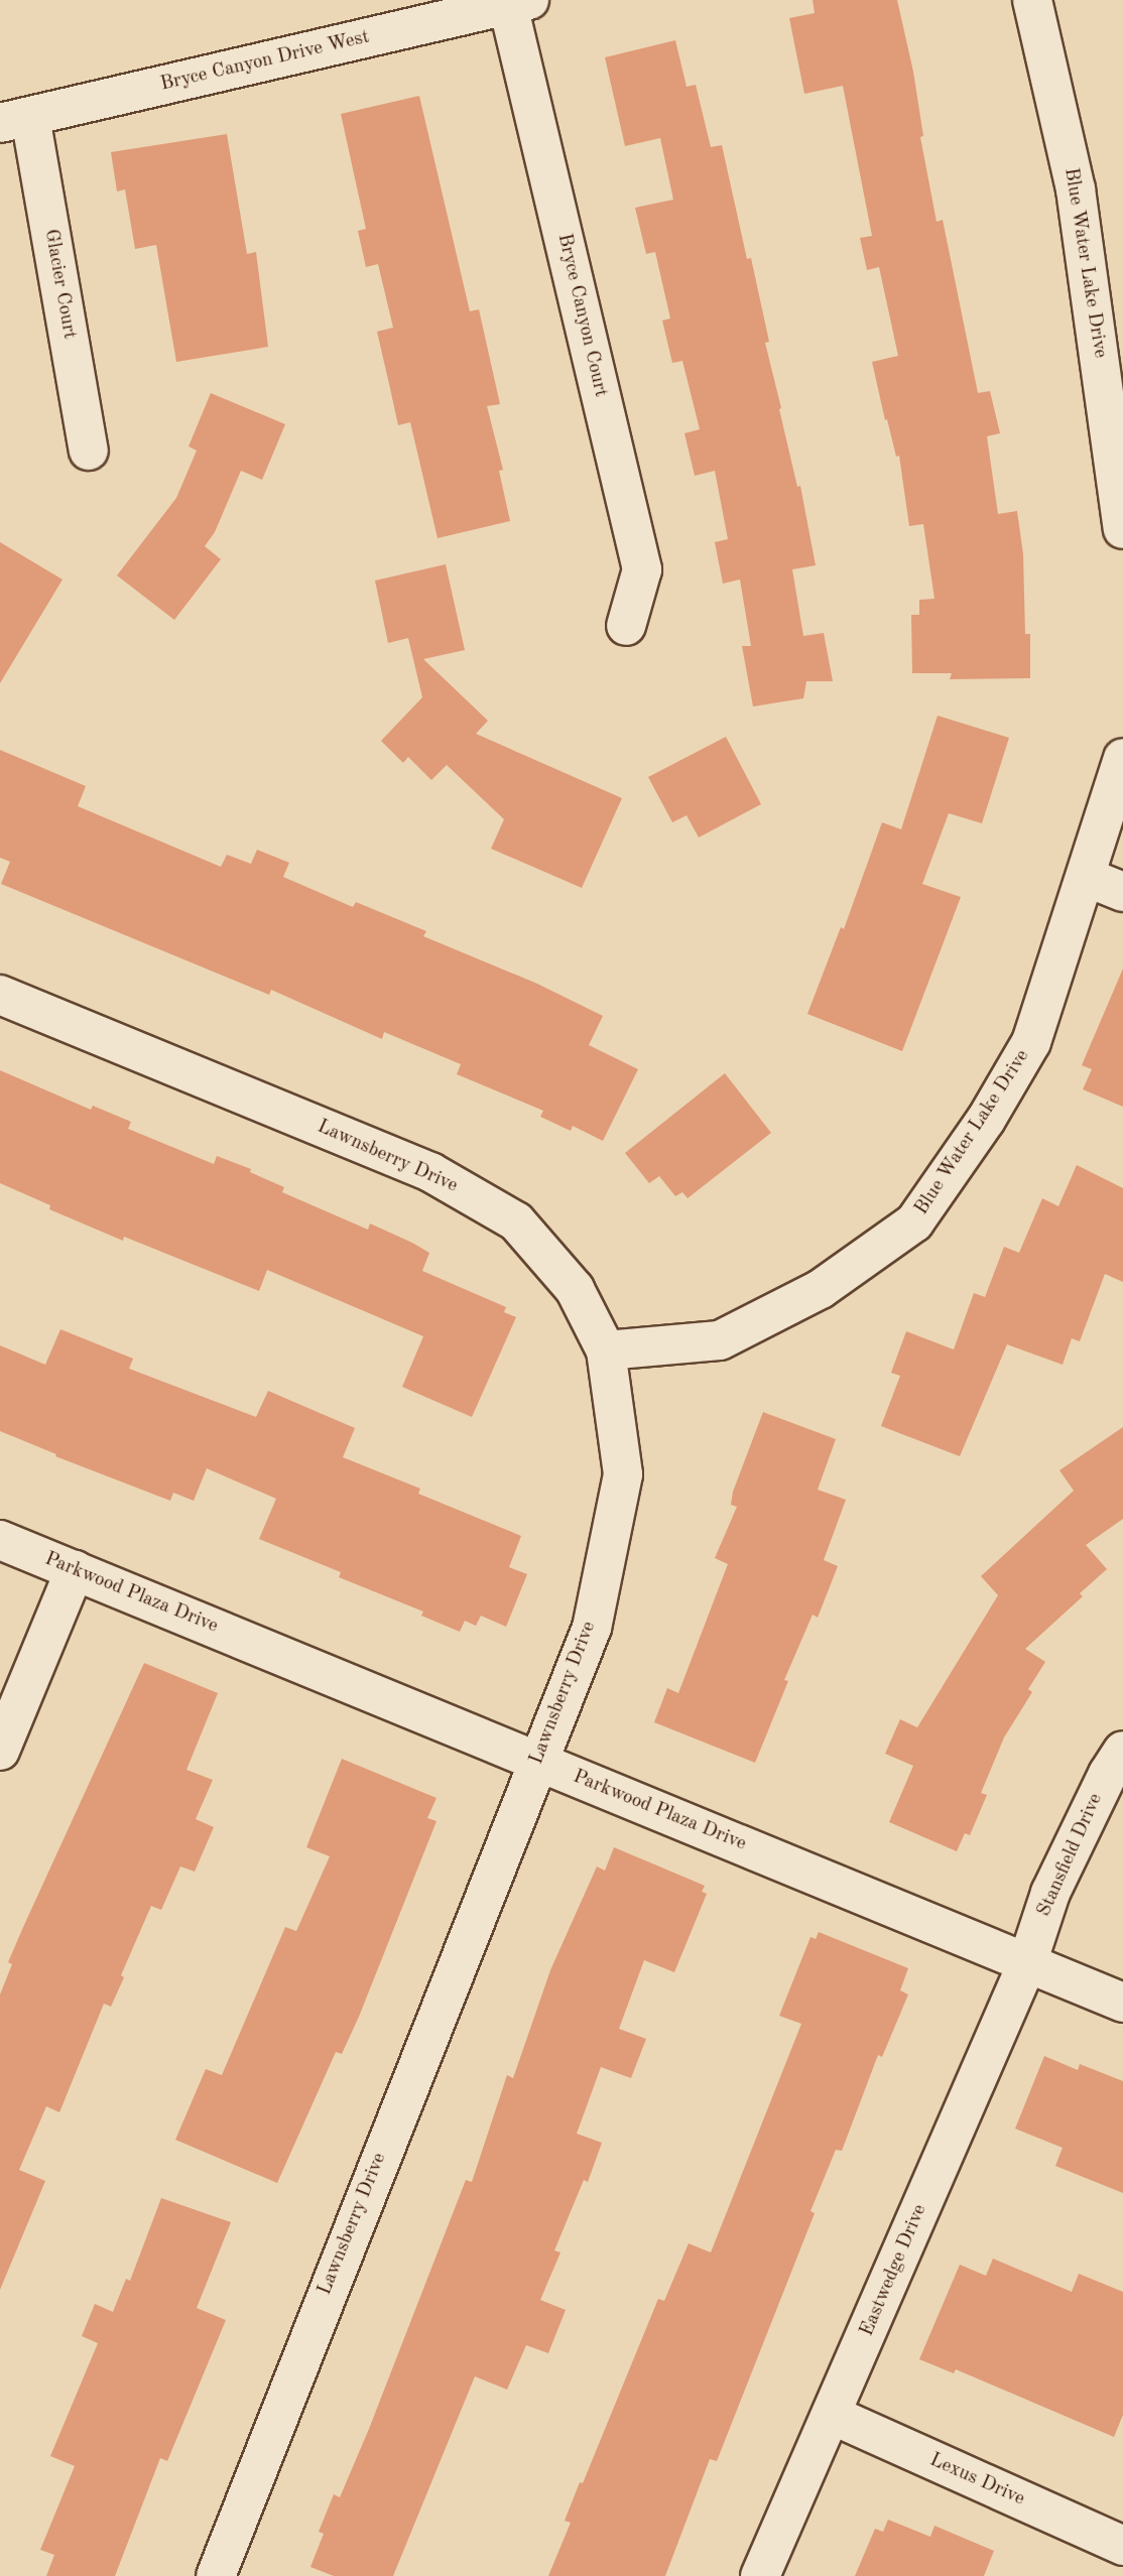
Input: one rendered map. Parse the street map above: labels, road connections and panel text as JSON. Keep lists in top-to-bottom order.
{
  "streets": {
    "street": [
      "Bryce Canyon Drive West",
      "Blue Water Lake Drive",
      "Glacier Court",
      "Bryce Canyon Court",
      "Lawnsberry Drive",
      "Parkwood Plaza Drive",
      "Stansfield Drive",
      "Eastwedge Drive",
      "Lexus Drive"
    ]
  },
  "crossings": [
    ["Bryce Canyon Drive West", "Glacier Court"],
    ["Bryce Canyon Drive West", "Bryce Canyon Court"],
    ["Blue Water Lake Drive", "Lawnsberry Drive"],
    ["Lawnsberry Drive", "Parkwood Plaza Drive"],
    ["Parkwood Plaza Drive", "Stansfield Drive"],
    ["Parkwood Plaza Drive", "Eastwedge Drive"],
    ["Stansfield Drive", "Eastwedge Drive"],
    ["Eastwedge Drive", "Lexus Drive"]
  ]
}
